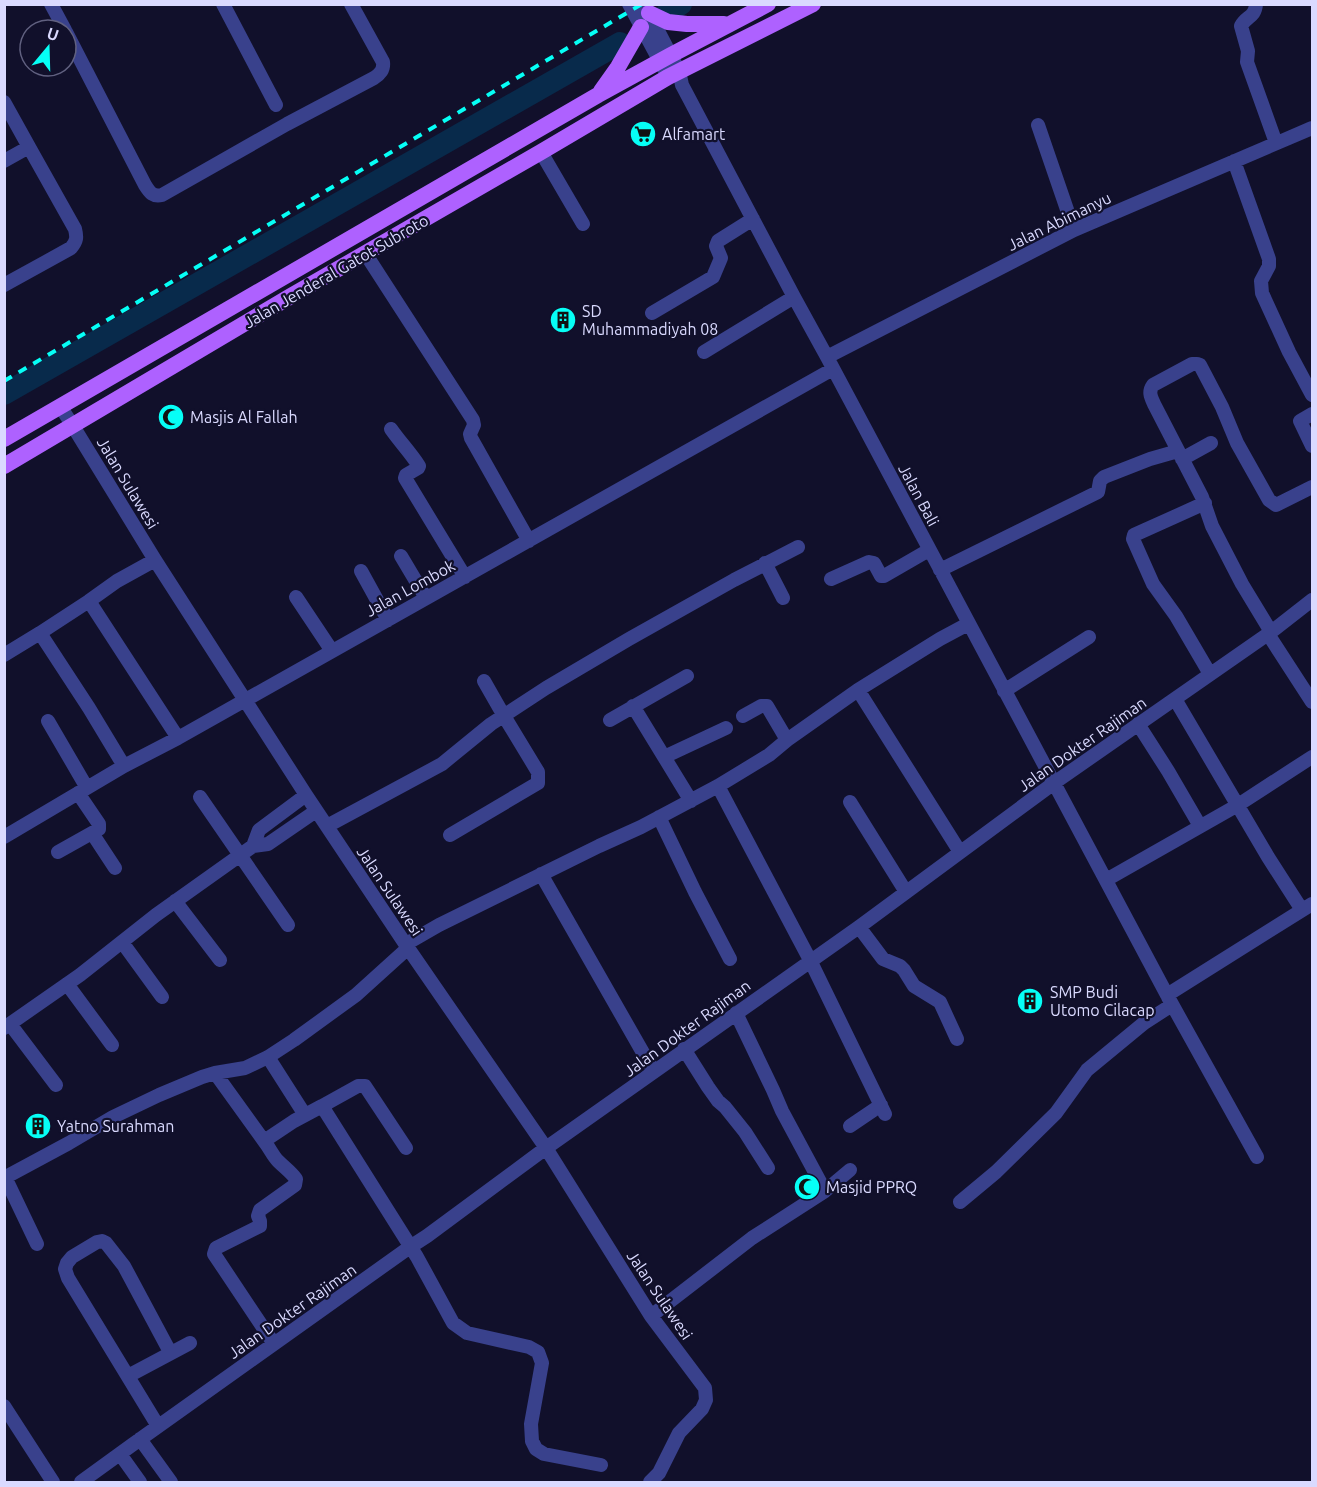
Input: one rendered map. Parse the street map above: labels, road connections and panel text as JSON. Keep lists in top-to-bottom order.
{
  "streets": {
    "main road": ["Jalan Jenderal Gatot Subroto"],
    "street": [
      "Jalan Abimanyu",
      "Jalan Sulawesi",
      "Jalan Bali",
      "Jalan Lombok",
      "Jalan Dokter Rajiman"
    ]
  },
  "crossings": [
    ["Jalan Abimanyu", "Jalan Bali"],
    ["Jalan Abimanyu", "Jalan Lombok"],
    ["Jalan Jenderal Gatot Subroto", "Jalan Sulawesi"],
    ["Jalan Jenderal Gatot Subroto", "Jalan Bali"],
    ["Jalan Sulawesi", "Jalan Lombok"],
    ["Jalan Sulawesi", "Jalan Dokter Rajiman"],
    ["Jalan Bali", "Jalan Lombok"],
    ["Jalan Bali", "Jalan Dokter Rajiman"]
  ],
  "places": {
    "supermarket": ["Alfamart"],
    "building": ["SD Muhammadiyah 08", "SMP Budi Utomo Cilacap", "Yatno Surahman"],
    "mosque": ["Masjis Al Fallah", "Masjid PPRQ"]
  },
  "north": "top"
}
